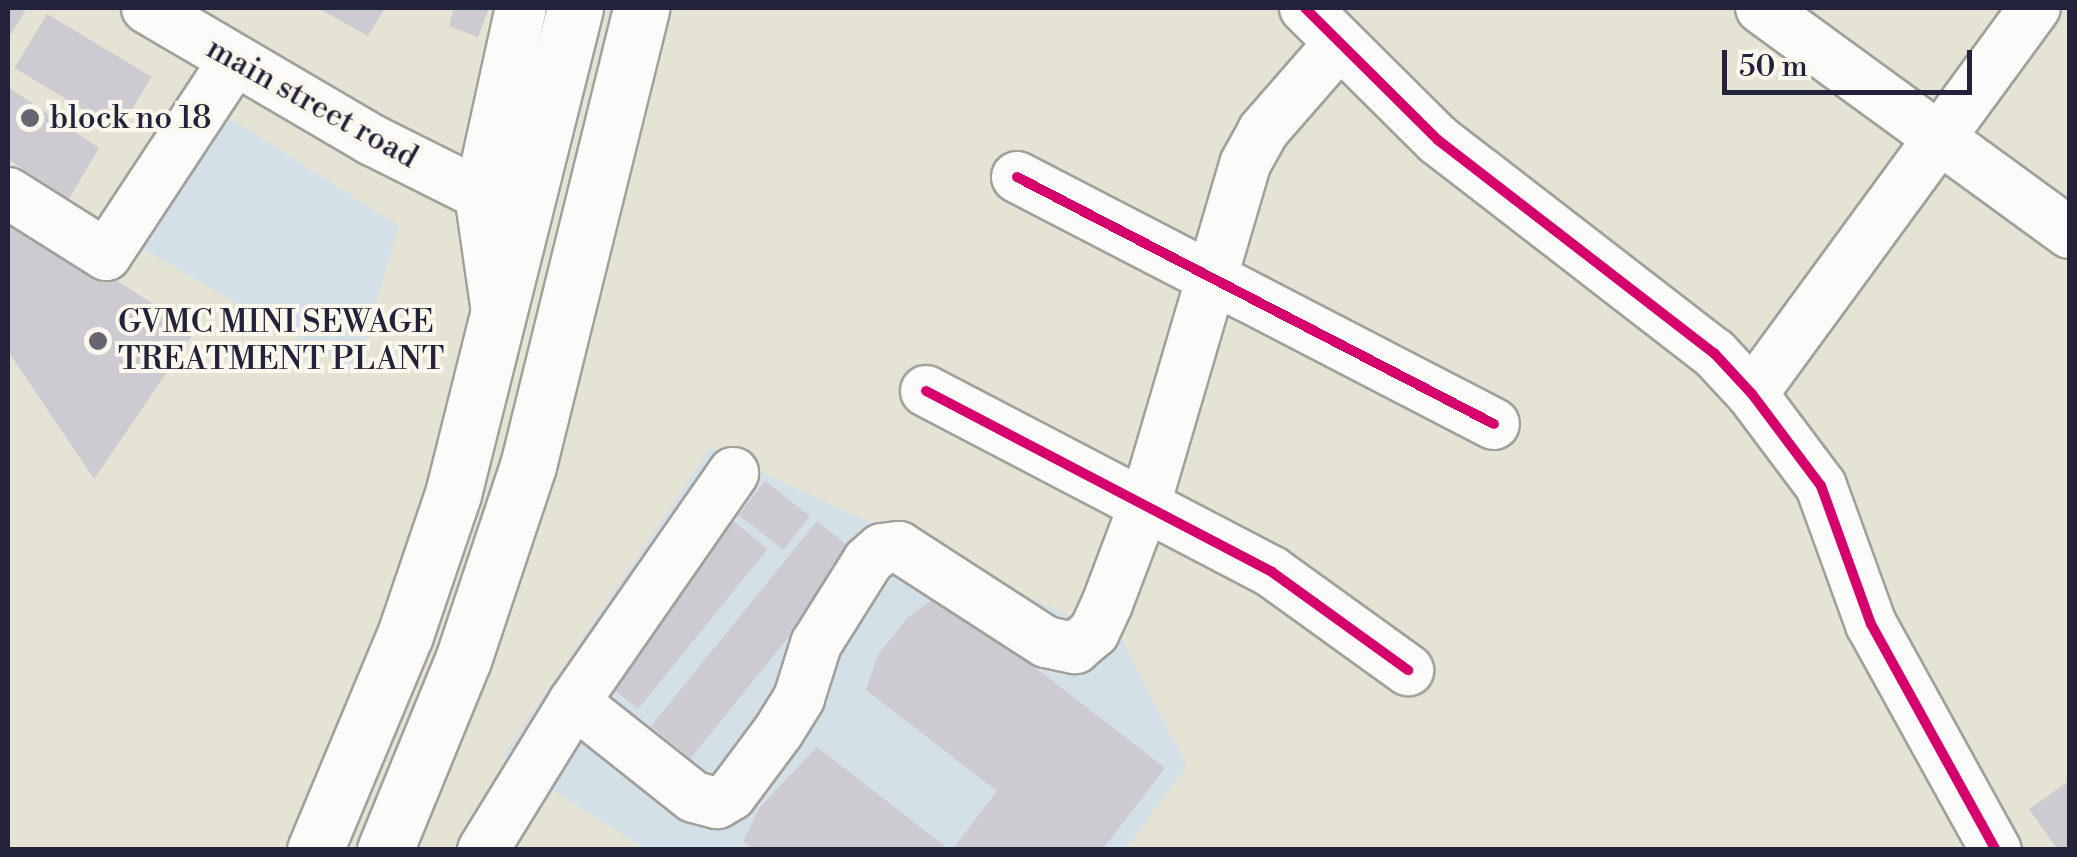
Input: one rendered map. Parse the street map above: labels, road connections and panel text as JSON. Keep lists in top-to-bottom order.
{
  "streets": {
    "street": ["main street road"]
  },
  "places": ["block no 18", "GVMC MINI SEWAGE TREATMENT PLANT"],
  "scale_bar": "50 m"
}
